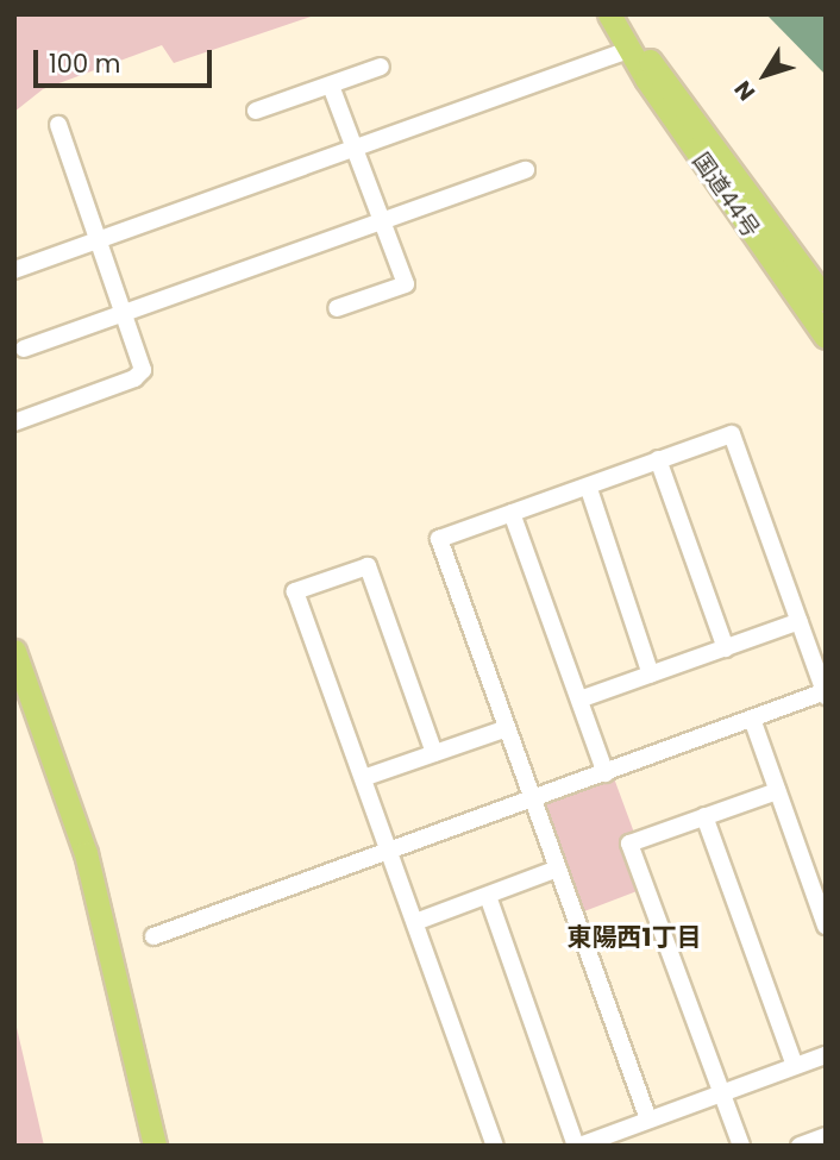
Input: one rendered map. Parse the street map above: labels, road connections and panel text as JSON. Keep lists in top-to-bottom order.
{
  "streets": {
    "highway": ["国道44号"]
  },
  "districts": ["東陽西1丁目"],
  "scale_bar": "100 m",
  "north": "bottom left"
}
